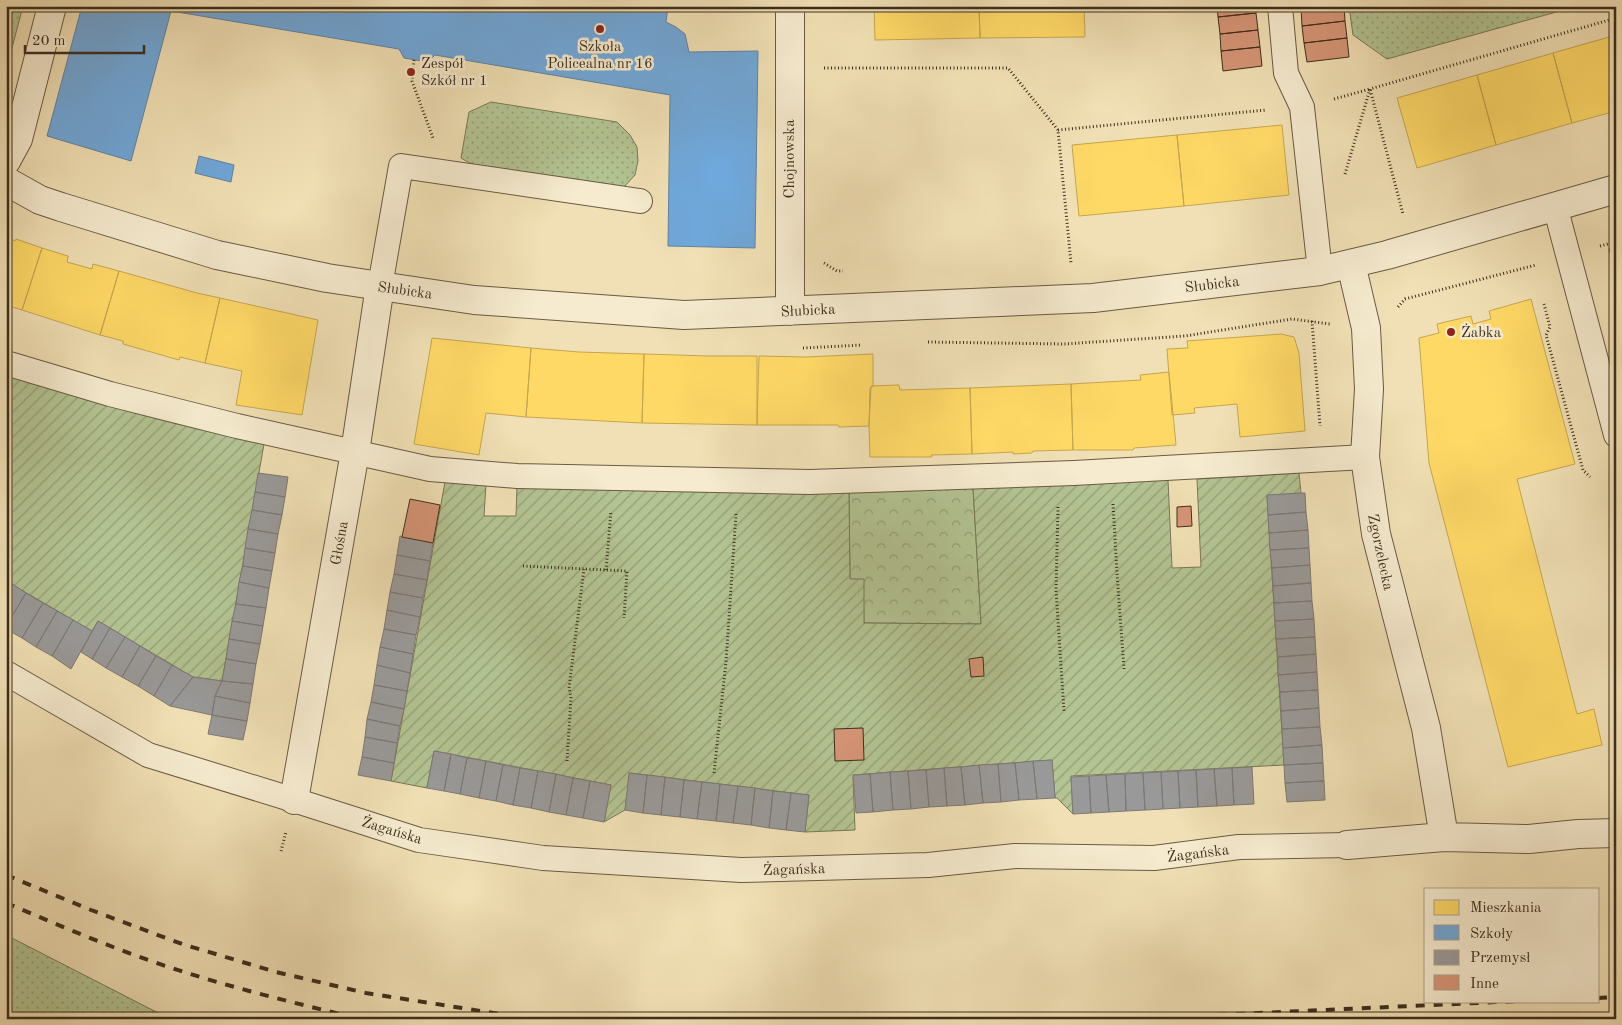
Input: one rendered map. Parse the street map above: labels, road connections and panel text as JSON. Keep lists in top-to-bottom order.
{
  "streets": {
    "street": [
      "Chojnowska",
      "Słubicka",
      "Głośna",
      "Zgorzelecka",
      "Żagańska"
    ]
  },
  "crossings": [
    ["Chojnowska", "Słubicka"],
    ["Słubicka", "Głośna"],
    ["Słubicka", "Zgorzelecka"],
    ["Głośna", "Żagańska"],
    ["Zgorzelecka", "Żagańska"]
  ],
  "places": ["Szkoła Policealna nr 16", "Zespół Szkół nr 1", "Żabka"],
  "legend": [
    "Mieszkania",
    "Szkoły",
    "Przemysł",
    "Inne"
  ],
  "scale_bar": "20 m"
}
